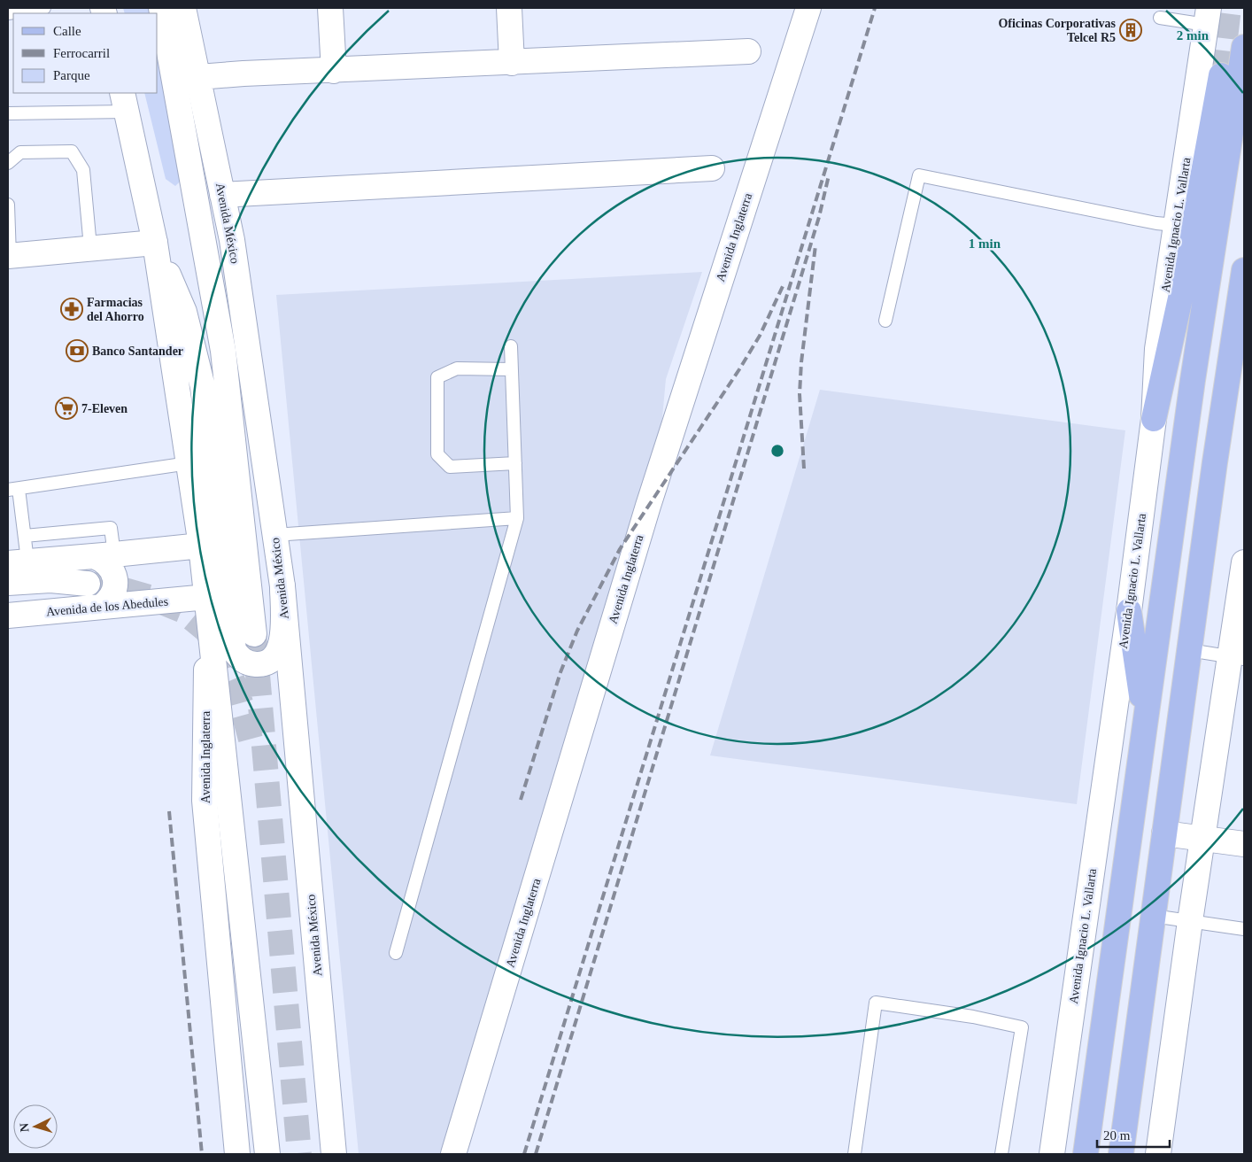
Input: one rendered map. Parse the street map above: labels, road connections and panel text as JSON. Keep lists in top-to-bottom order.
{
  "streets": {
    "street": [
      "Avenida México",
      "Avenida Ignacio L. Vallarta",
      "Avenida Inglaterra",
      "Avenida de los Abedules"
    ]
  },
  "crossings": [
    ["Avenida Inglaterra", "Avenida de los Abedules"]
  ],
  "places": {
    "building": ["Oficinas Corporativas Telcel R5"],
    "pharmacy": ["Farmacias del Ahorro"],
    "bank": ["Banco Santander"],
    "supermarket": ["7-Eleven"]
  },
  "legend": ["Calle", "Ferrocarril", "Parque"],
  "scale_bar": "20 m",
  "north": "left",
  "rings": ["2 min", "1 min"]
}
